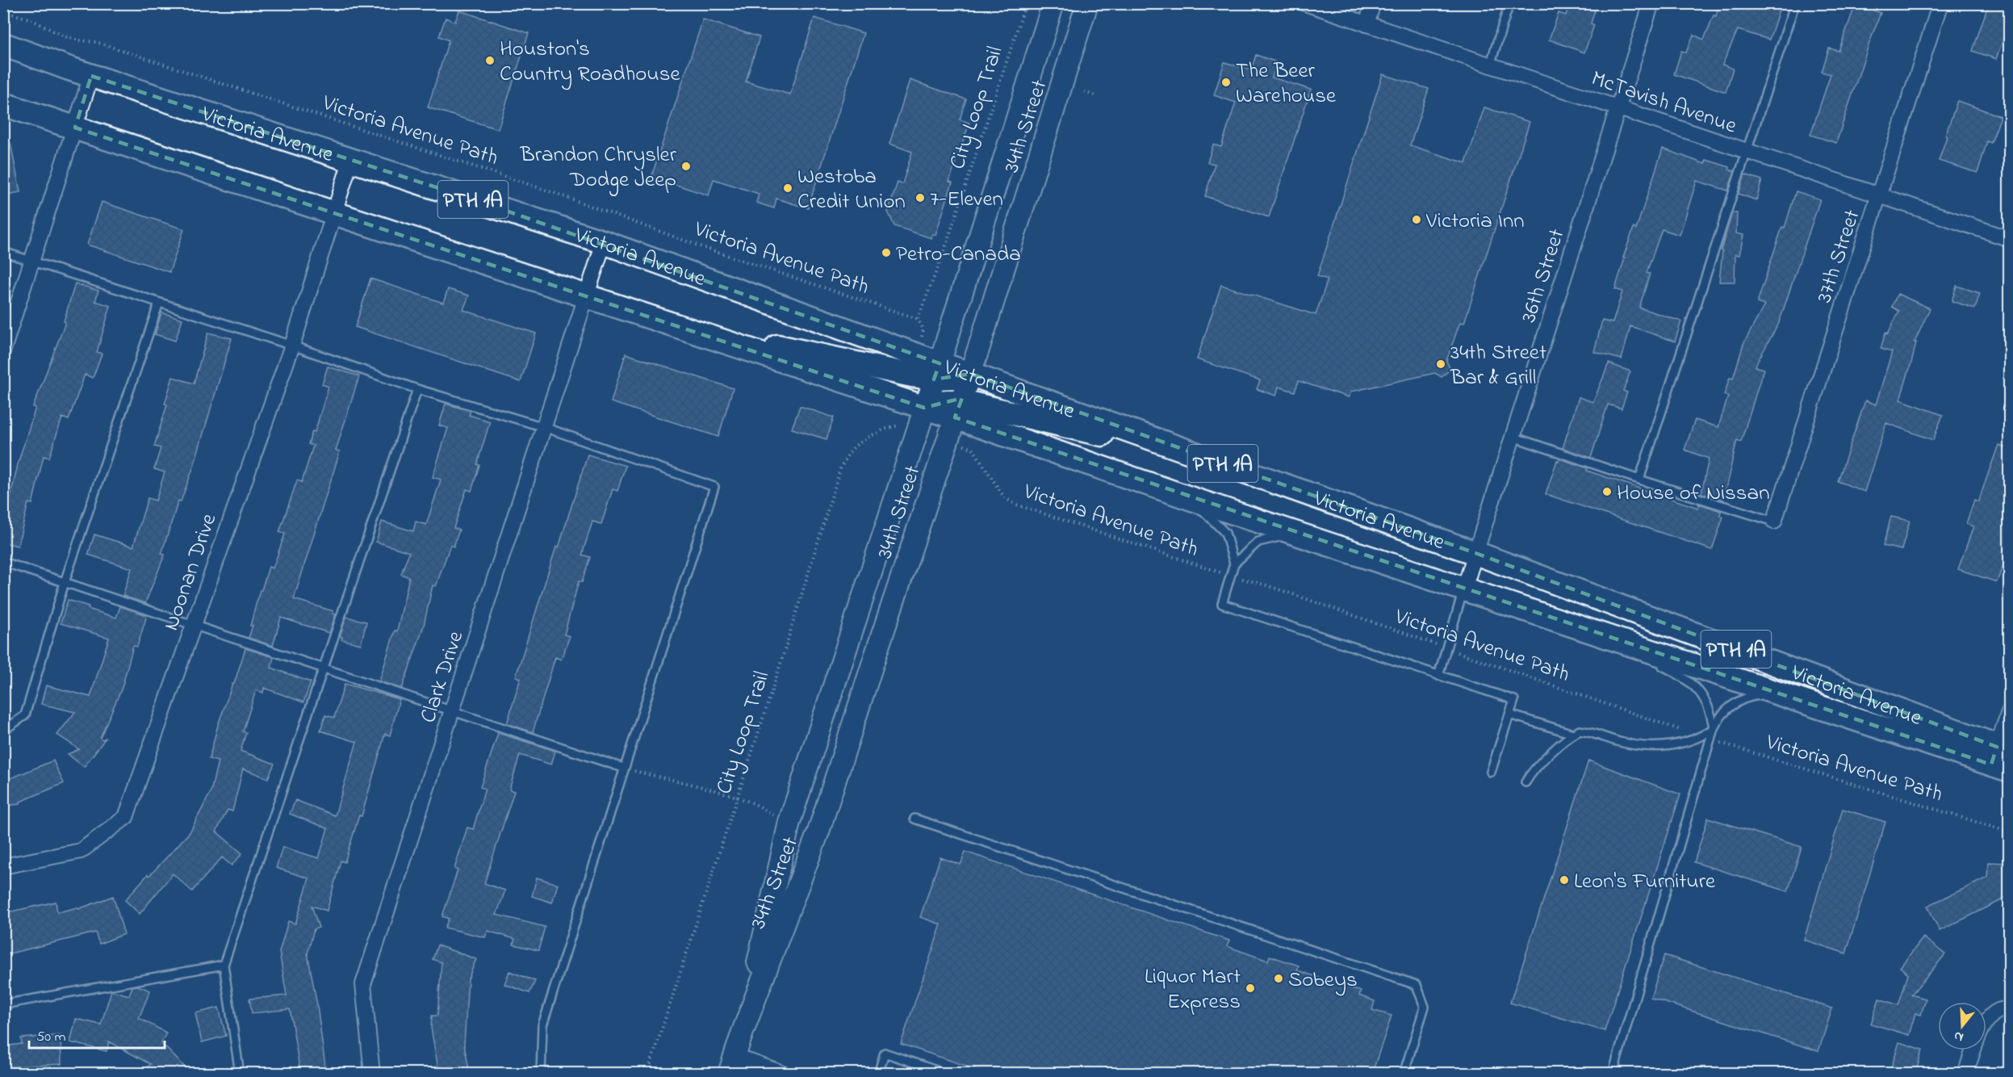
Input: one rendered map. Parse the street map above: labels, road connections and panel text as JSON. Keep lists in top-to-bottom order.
{
  "streets": {
    "main road": ["Victoria Avenue", "PTH 1A"],
    "street": [
      "McTavish Avenue",
      "34th Street",
      "37th Street",
      "36th Street",
      "Noonan Drive",
      "Clark Drive"
    ],
    "path": ["City Loop Trail", "Victoria Avenue Path"]
  },
  "crossings": [
    ["McTavish Avenue", "37th Street"],
    ["McTavish Avenue", "36th Street"],
    ["City Loop Trail", "Victoria Avenue Path"],
    ["34th Street", "Victoria Avenue"],
    ["Victoria Avenue", "36th Street"],
    ["Victoria Avenue", "Noonan Drive"],
    ["Victoria Avenue", "Clark Drive"]
  ],
  "places": [
    "Houston's Country Roadhouse",
    "The Beer Warehouse",
    "Brandon Chrysler Dodge Jeep",
    "Westoba Credit Union",
    "7-Eleven",
    "Victoria Inn",
    "Petro-Canada",
    "34th Street Bar & Grill",
    "House of Nissan",
    "Leon's Furniture",
    "Sobeys",
    "Liquor Mart Express"
  ],
  "scale_bar": "50 m",
  "north": "bottom"
}
